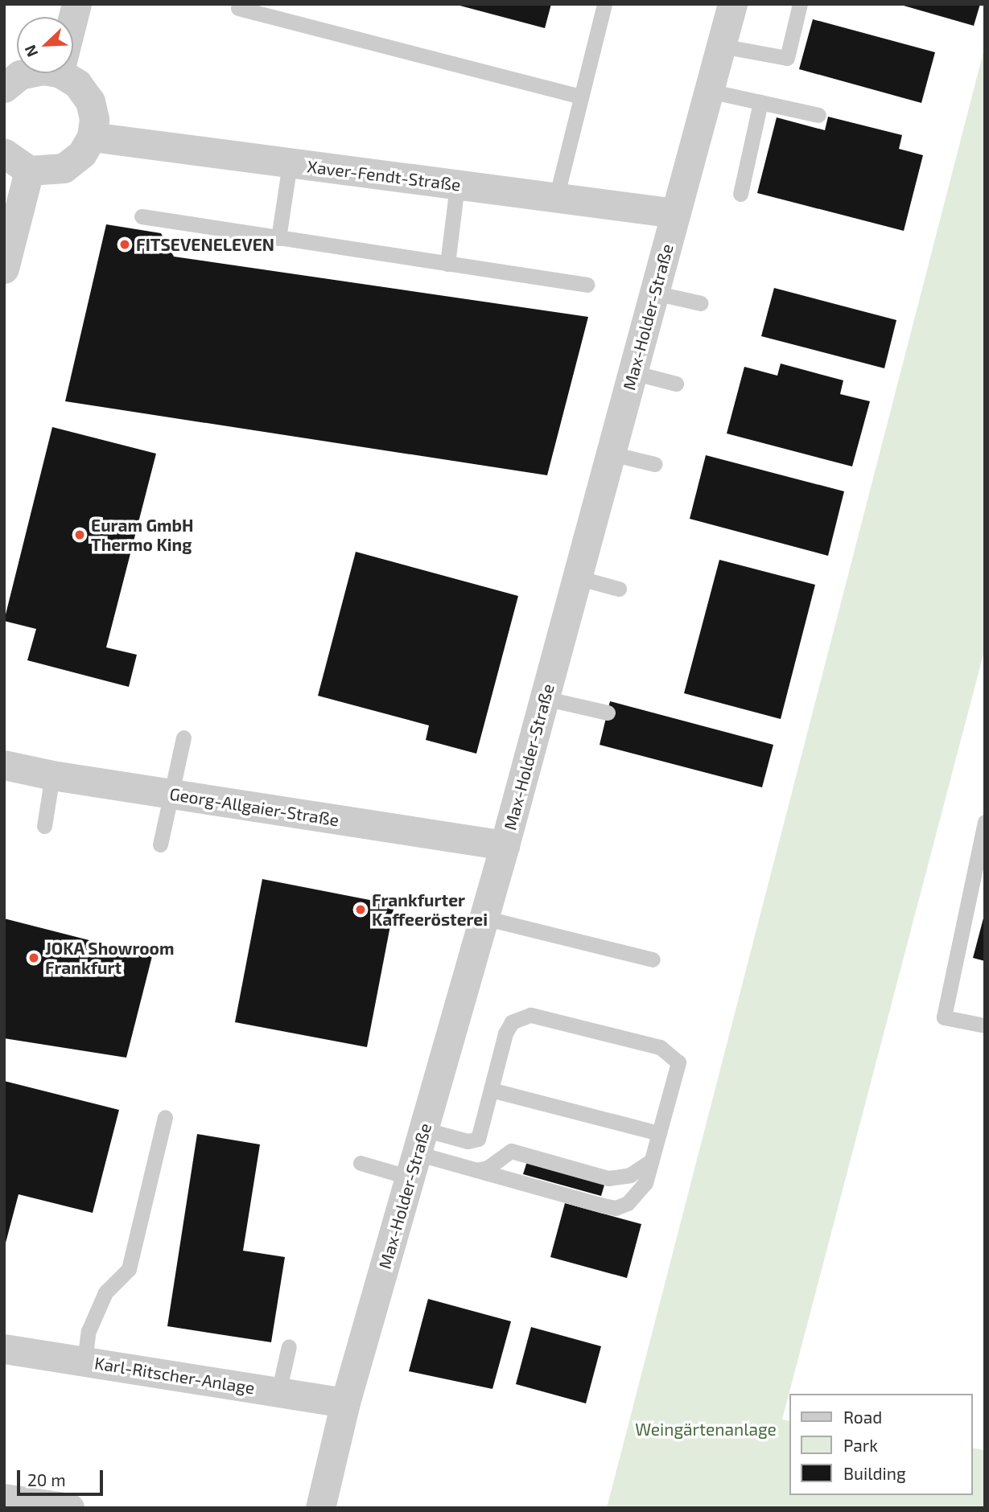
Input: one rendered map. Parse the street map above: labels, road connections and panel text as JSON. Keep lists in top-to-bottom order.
{
  "streets": {
    "street": [
      "Xaver-Fendt-Straße",
      "Max-Holder-Straße",
      "Georg-Allgaier-Straße",
      "Karl-Ritscher-Anlage"
    ]
  },
  "crossings": [
    ["Xaver-Fendt-Straße", "Max-Holder-Straße"],
    ["Max-Holder-Straße", "Georg-Allgaier-Straße"],
    ["Max-Holder-Straße", "Karl-Ritscher-Anlage"]
  ],
  "parks": ["Weingärtenanlage"],
  "places": [
    "FITSEVENELEVEN",
    "Euram GmbH Thermo King",
    "Frankfurter Kaffeerösterei",
    "JOKA Showroom Frankfurt"
  ],
  "legend": ["Road", "Park", "Building"],
  "scale_bar": "20 m",
  "north": "bottom left"
}
